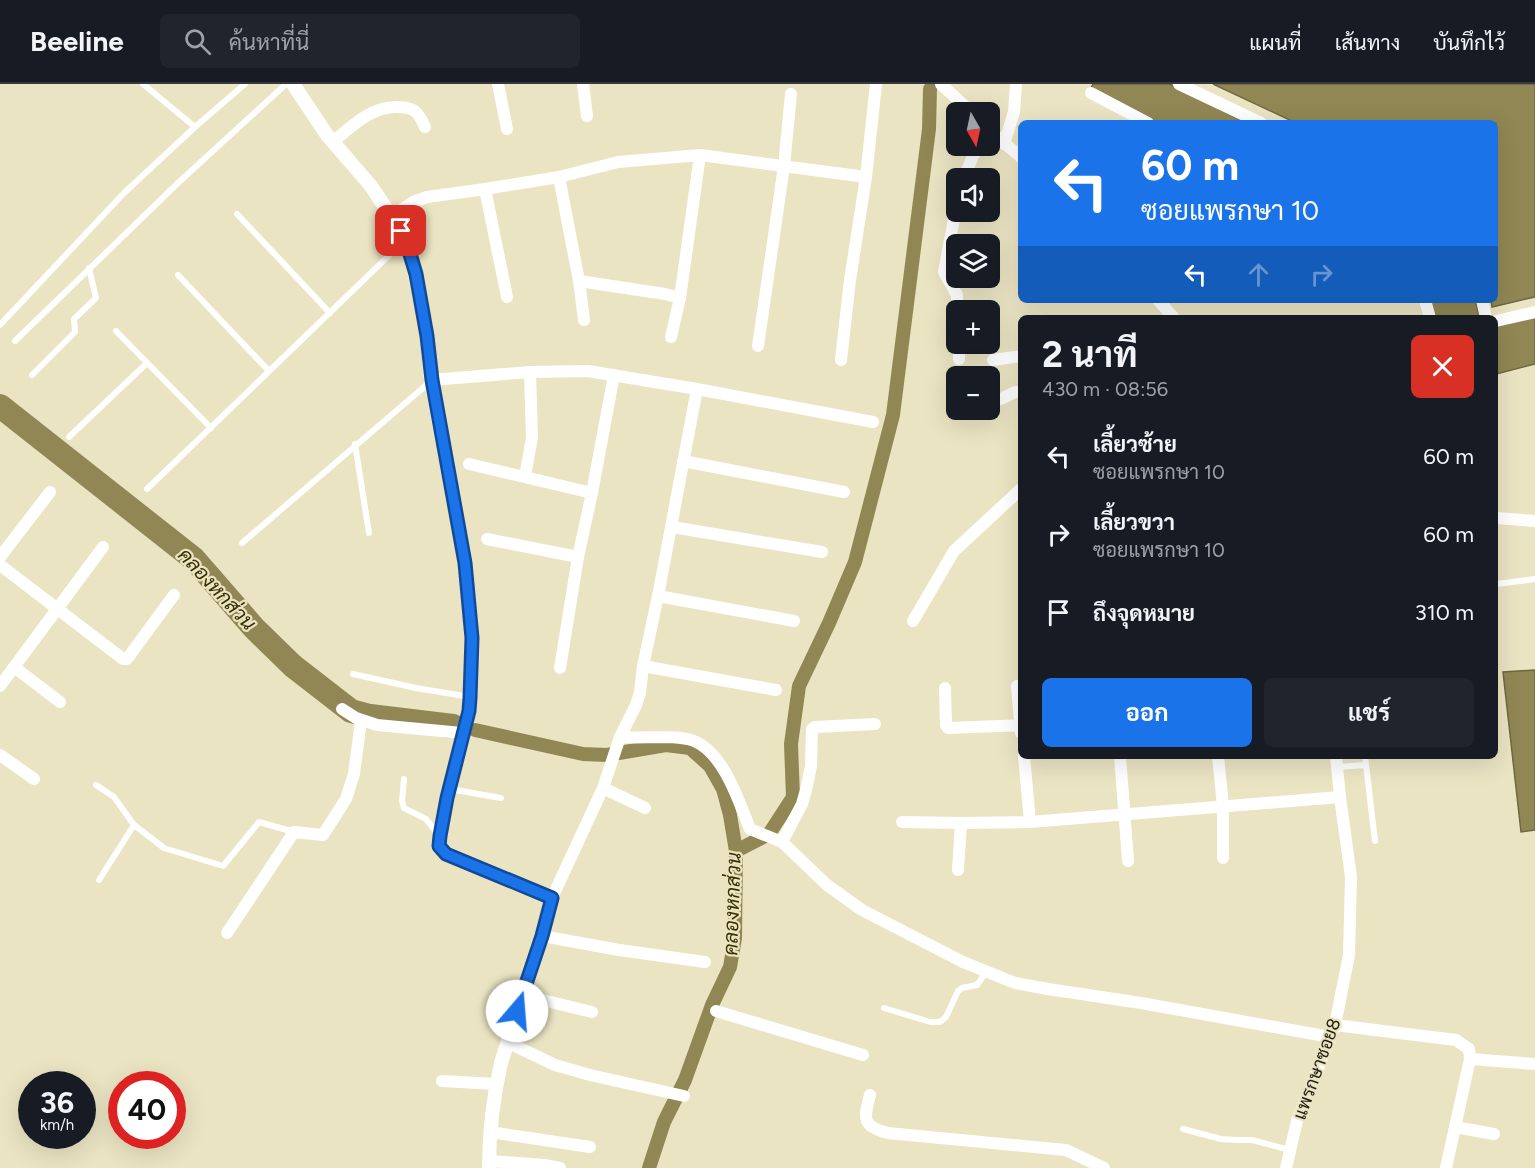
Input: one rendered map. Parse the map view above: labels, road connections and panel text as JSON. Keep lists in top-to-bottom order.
{
  "streets": {
    "street": ["แพรกษาซอย8"]
  },
  "water": ["คลองหกส่วน"],
  "north": "bottom",
  "page": {
    "header": "Beeline",
    "search": "ค้นหาที่นี่",
    "nav": ["แผนที่", "เส้นทาง", "บันทึกไว้"],
    "map_buttons": ["+", "−"],
    "turn": ["60 m", "ซอยแพรกษา 10"],
    "heading": ["2 นาที", "430 m · 08:56"],
    "list": [
      {
        "name": "เลี้ยวซ้าย",
        "note": "ซอยแพรกษา 10",
        "value": "60 m"
      },
      {
        "name": "เลี้ยวขวา",
        "note": "ซอยแพรกษา 10",
        "value": "60 m"
      },
      {
        "name": "ถึงจุดหมาย",
        "value": "310 m"
      }
    ],
    "buttons": ["ออก", "แชร์"],
    "speed": "36 km/h",
    "limit": "40"
  }
}
